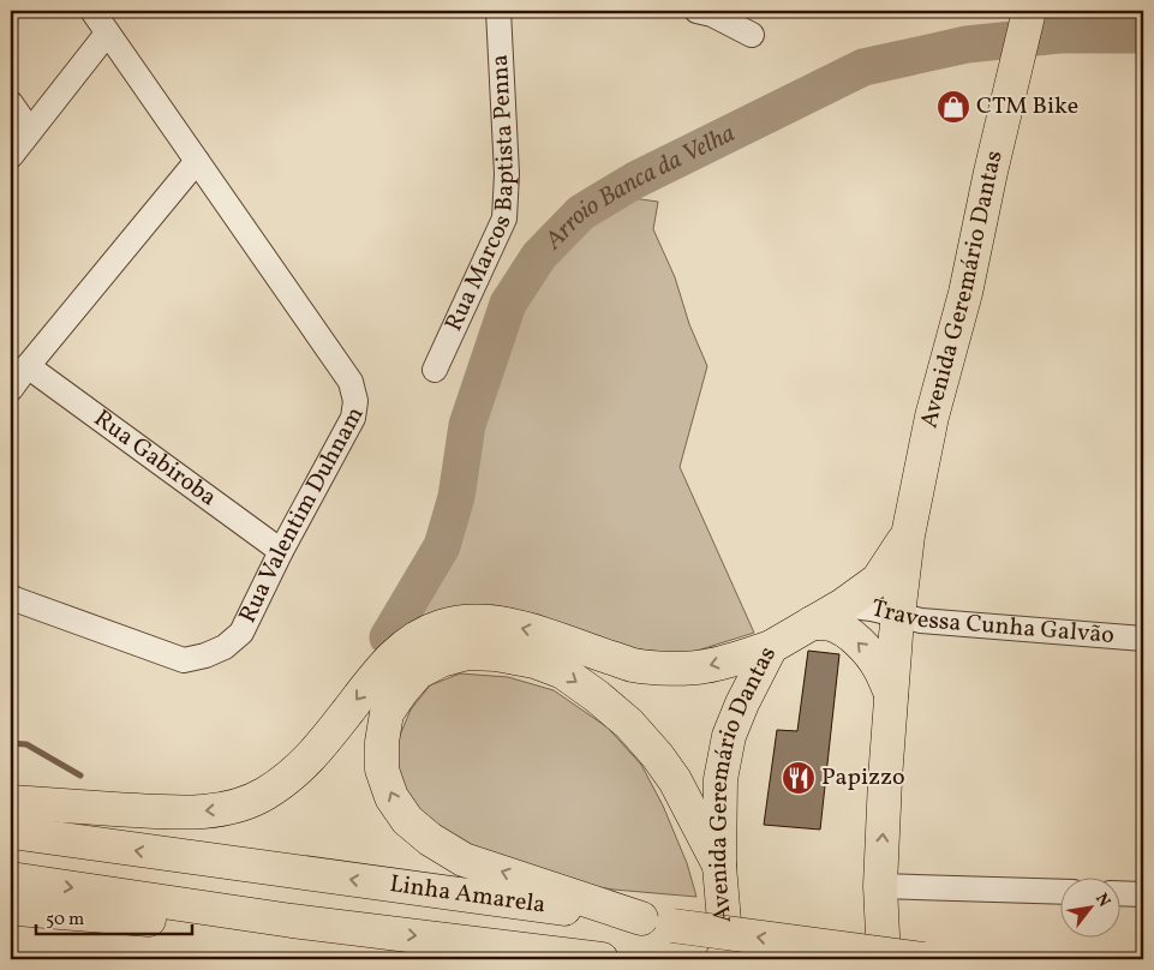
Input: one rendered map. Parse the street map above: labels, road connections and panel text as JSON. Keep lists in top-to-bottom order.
{
  "streets": {
    "main road": ["Avenida Geremário Dantas", "Linha Amarela"],
    "street": [
      "Rua Marcos Baptista Penna",
      "Rua Gabiroba",
      "Rua Valentim Duhnam",
      "Travessa Cunha Galvão"
    ]
  },
  "crossings": [
    ["Avenida Geremário Dantas", "Travessa Cunha Galvão"],
    ["Rua Gabiroba", "Rua Valentim Duhnam"]
  ],
  "water": ["Arroio Banca da Velha"],
  "places": {
    "shop": ["CTM Bike"],
    "restaurant": ["Papizzo"]
  },
  "scale_bar": "50 m",
  "north": "top right"
}
